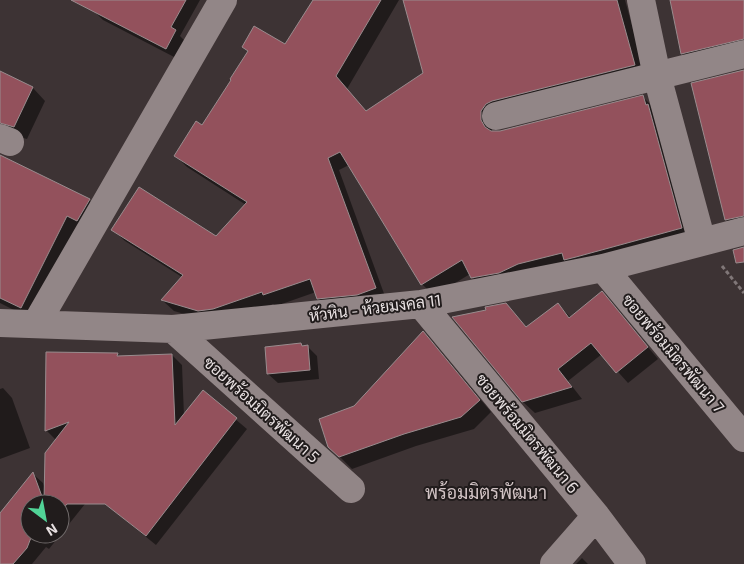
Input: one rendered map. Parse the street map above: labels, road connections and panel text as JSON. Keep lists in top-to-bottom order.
{
  "streets": {
    "street": [
      "หัวหิน - ห้วยมงคล 11",
      "ซอยพร้อมมิตรพัฒนา 7",
      "ซอยพร้อมมิตรพัฒนา 5",
      "ซอยพร้อมมิตรพัฒนา 6"
    ]
  },
  "crossings": [
    ["หัวหิน - ห้วยมงคล 11", "ซอยพร้อมมิตรพัฒนา 7"],
    ["หัวหิน - ห้วยมงคล 11", "ซอยพร้อมมิตรพัฒนา 5"],
    ["หัวหิน - ห้วยมงคล 11", "ซอยพร้อมมิตรพัฒนา 6"]
  ],
  "districts": ["พร้อมมิตรพัฒนา"],
  "north": "bottom right"
}
